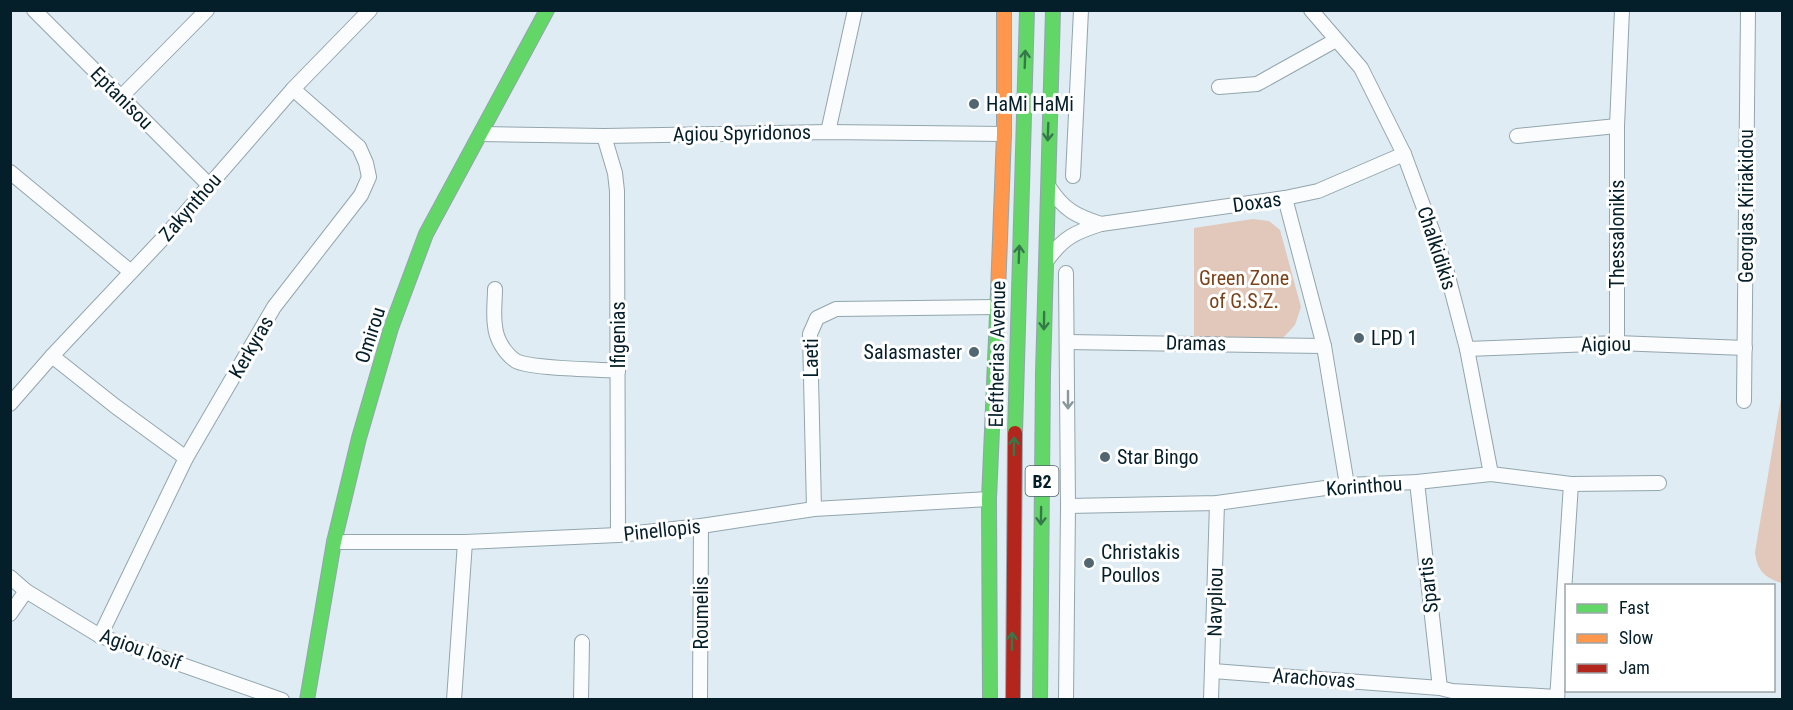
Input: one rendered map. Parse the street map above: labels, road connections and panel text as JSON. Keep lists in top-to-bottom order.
{
  "streets": {
    "main road": ["Omirou", "Eleftherias Avenue", "B2"],
    "street": [
      "Eptanisou",
      "Agiou Spyridonos",
      "Doxas",
      "Georgias Kiriakidou",
      "Zakynthou",
      "Thessalonikis",
      "Chalkidikis",
      "Ifigenias",
      "Dramas",
      "Aigiou",
      "Kerkyras",
      "Laeti",
      "Korinthou",
      "Pinellopis",
      "Spartis",
      "Navpliou",
      "Roumelis",
      "Agiou Iosif",
      "Arachovas"
    ]
  },
  "crossings": [
    ["Eptanisou", "Zakynthou"],
    ["Agiou Spyridonos", "Omirou"],
    ["Agiou Spyridonos", "Ifigenias"],
    ["Doxas", "Chalkidikis"],
    ["Doxas", "B2"],
    ["Georgias Kiriakidou", "Aigiou"],
    ["Zakynthou", "Kerkyras"],
    ["Thessalonikis", "Aigiou"],
    ["Chalkidikis", "Aigiou"],
    ["Chalkidikis", "Korinthou"],
    ["Omirou", "Pinellopis"],
    ["Ifigenias", "Pinellopis"],
    ["Kerkyras", "Agiou Iosif"],
    ["Laeti", "Pinellopis"],
    ["Korinthou", "Spartis"],
    ["Korinthou", "Navpliou"],
    ["Pinellopis", "Roumelis"],
    ["Spartis", "Arachovas"],
    ["Navpliou", "Arachovas"]
  ],
  "parks": ["Green Zone of G.S.Z."],
  "places": [
    "HaMi HaMi",
    "LPD 1",
    "Salasmaster",
    "Star Bingo",
    "Christakis Poullos"
  ],
  "legend": ["Fast", "Slow", "Jam"]
}
